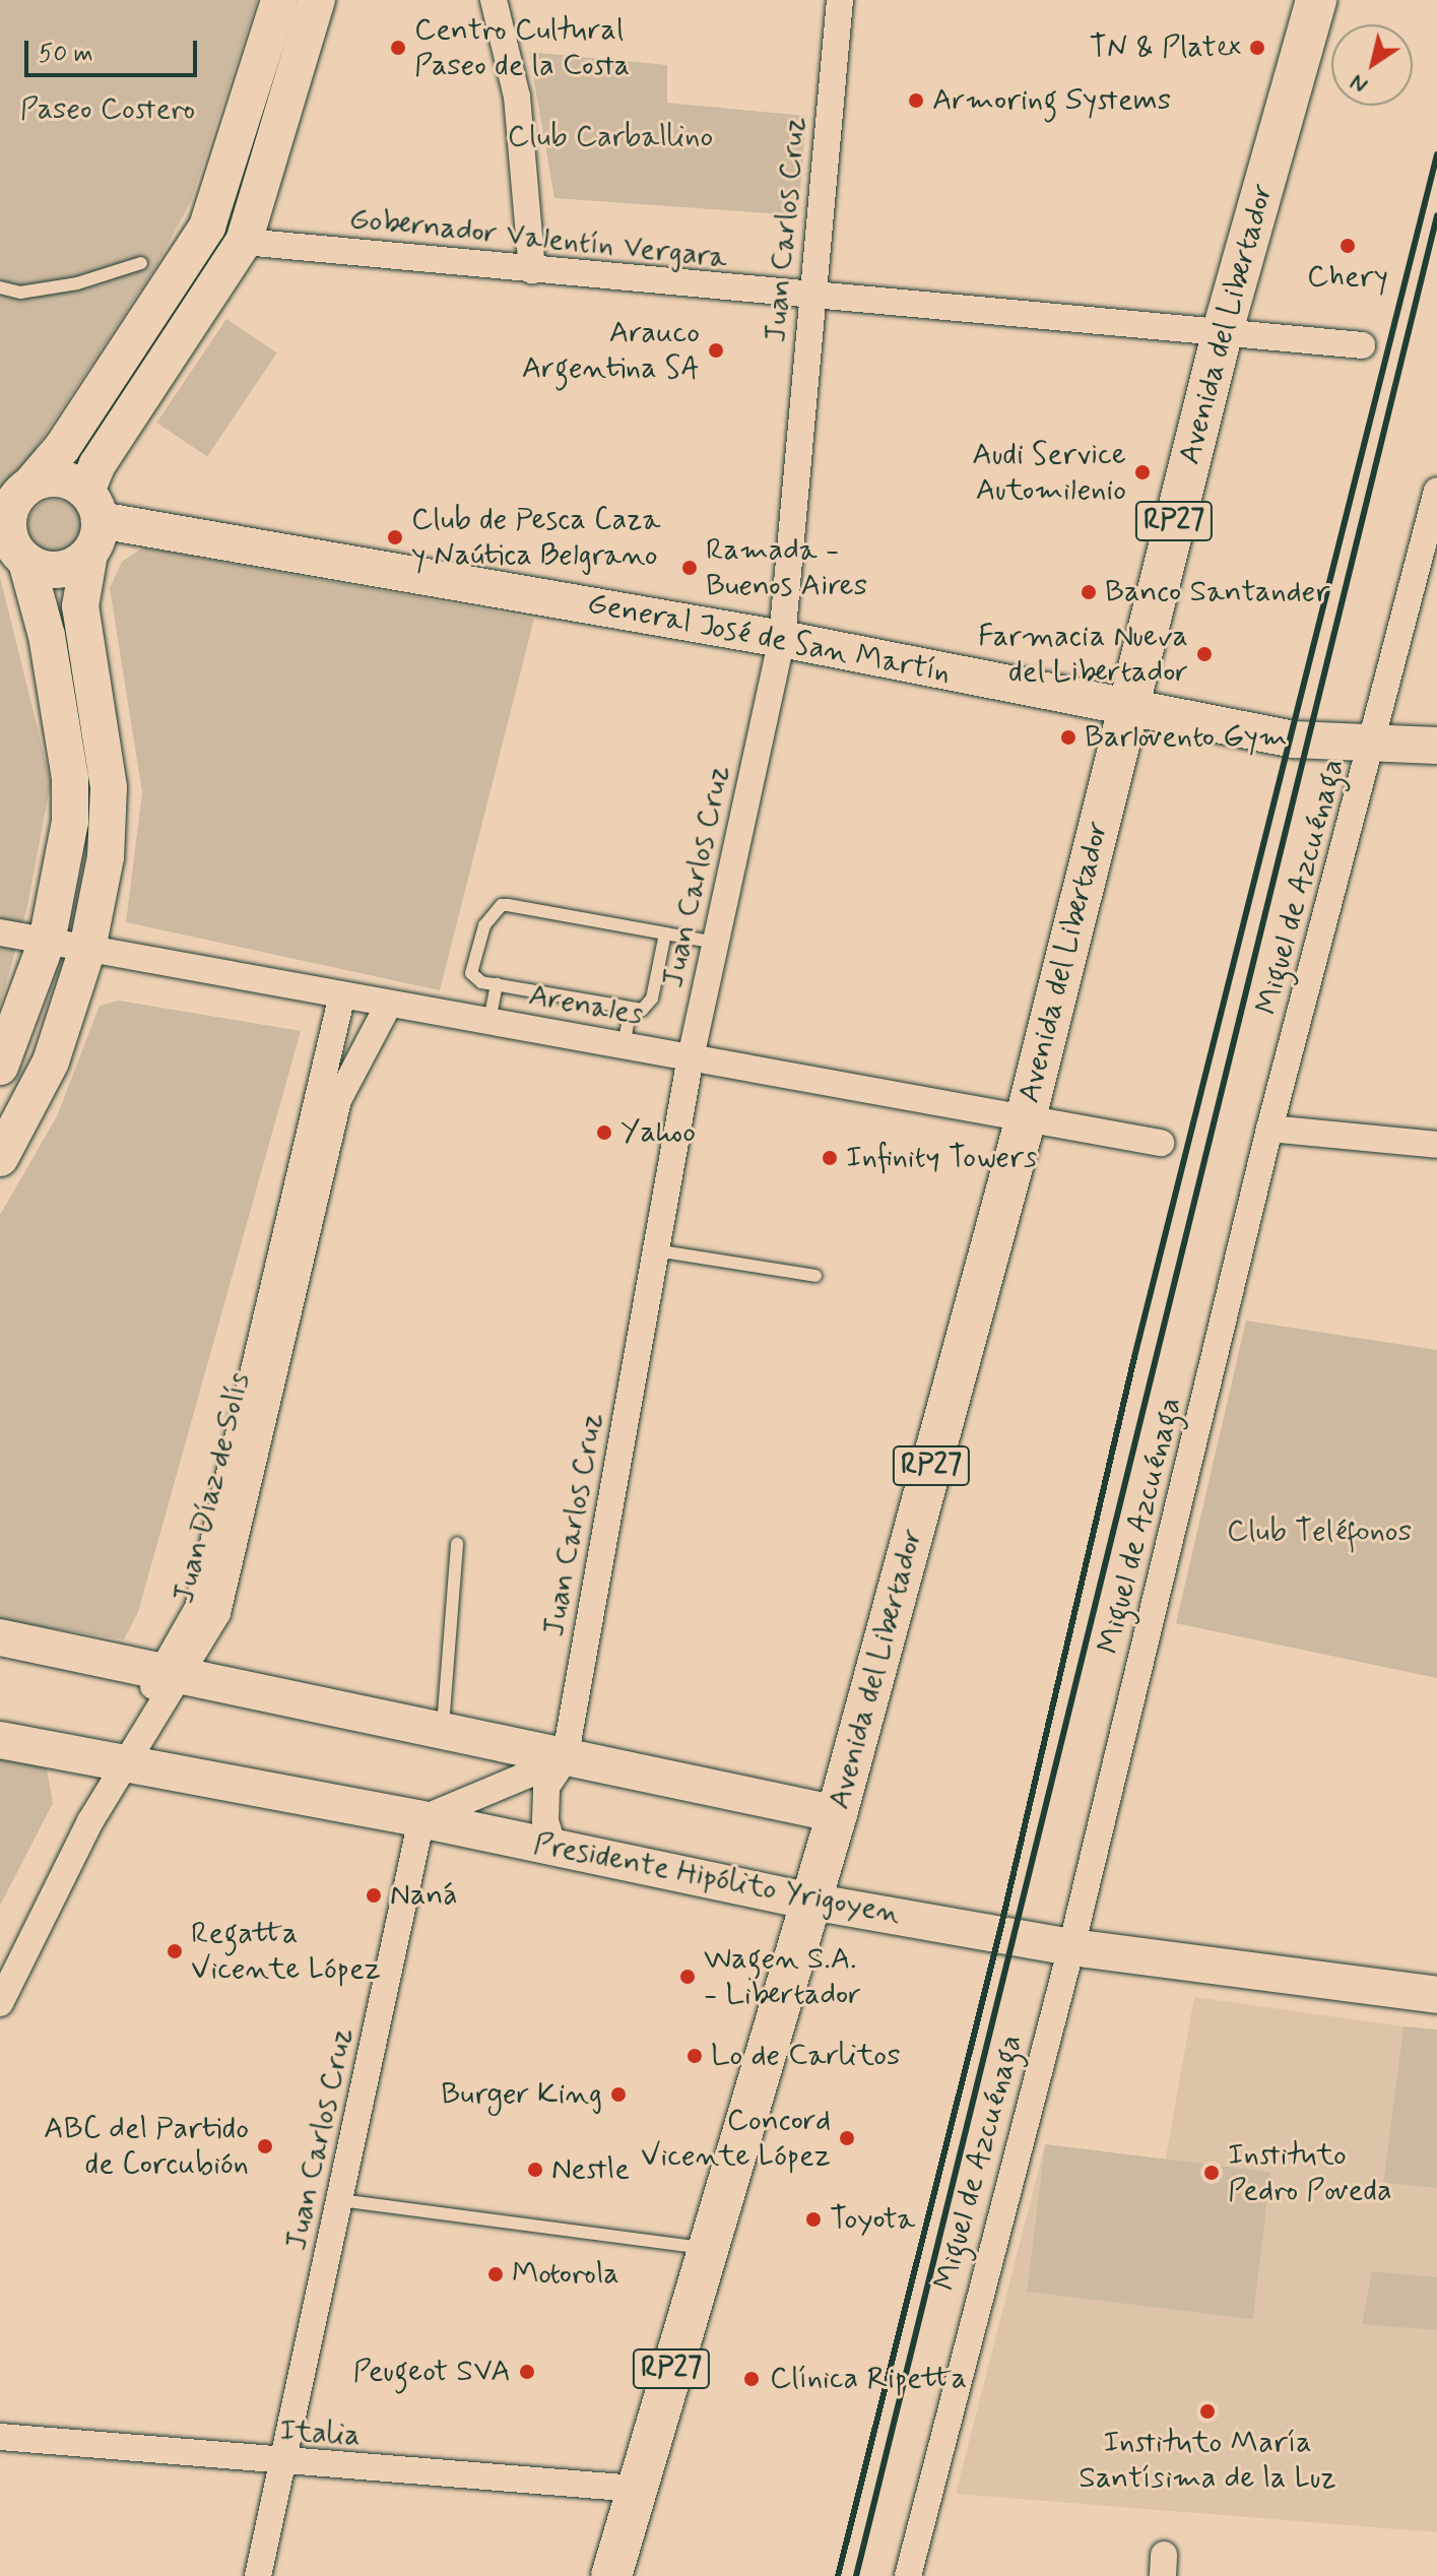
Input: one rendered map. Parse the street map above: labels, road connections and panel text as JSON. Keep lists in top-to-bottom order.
{
  "streets": {
    "main road": ["Avenida del Libertador", "RP27"],
    "street": [
      "Juan Carlos Cruz",
      "Gobernador Valentín Vergara",
      "General José de San Martín",
      "Miguel de Azcuénaga",
      "Arenales",
      "Juan Díaz de Solís",
      "Presidente Hipólito Yrigoyen",
      "Italia"
    ]
  },
  "crossings": [
    ["Juan Carlos Cruz", "Gobernador Valentín Vergara"],
    ["Juan Carlos Cruz", "General José de San Martín"],
    ["Juan Carlos Cruz", "Arenales"],
    ["Juan Carlos Cruz", "Presidente Hipólito Yrigoyen"],
    ["Juan Carlos Cruz", "Italia"],
    ["Gobernador Valentín Vergara", "Avenida del Libertador"],
    ["Avenida del Libertador", "General José de San Martín"],
    ["Avenida del Libertador", "Arenales"],
    ["Avenida del Libertador", "Presidente Hipólito Yrigoyen"],
    ["Avenida del Libertador", "Italia"],
    ["General José de San Martín", "Miguel de Azcuénaga"],
    ["Miguel de Azcuénaga", "Presidente Hipólito Yrigoyen"],
    ["Arenales", "Juan Díaz de Solís"],
    ["Juan Díaz de Solís", "Presidente Hipólito Yrigoyen"]
  ],
  "parks": ["Paseo Costero", "Club Carballino", "Club Teléfonos"],
  "places": [
    "Centro Cultural Paseo de la Costa",
    "TN & Platex",
    "Armoring Systems",
    "Chery",
    "Arauco Argentina SA",
    "Audi Service Automilenio",
    "Club de Pesca Caza y Naútica Belgrano",
    "Ramada - Buenos Aires",
    "Banco Santander",
    "Farmacia Nueva del Libertador",
    "Barlovento Gym",
    "Yahoo",
    "Infinity Towers",
    "Naná",
    "Regatta Vicente López",
    "Wagen S.A. - Libertador",
    "Lo de Carlitos",
    "Burger King",
    "Concord Vicente López",
    "ABC del Partido de Corcubión",
    "Nestle",
    "Instituto Pedro Poveda",
    "Toyota",
    "Motorola",
    "Peugeot SVA",
    "Clínica Ripetta",
    "Instituto María Santísima de la Luz"
  ],
  "scale_bar": "50 m",
  "north": "bottom left"
}
